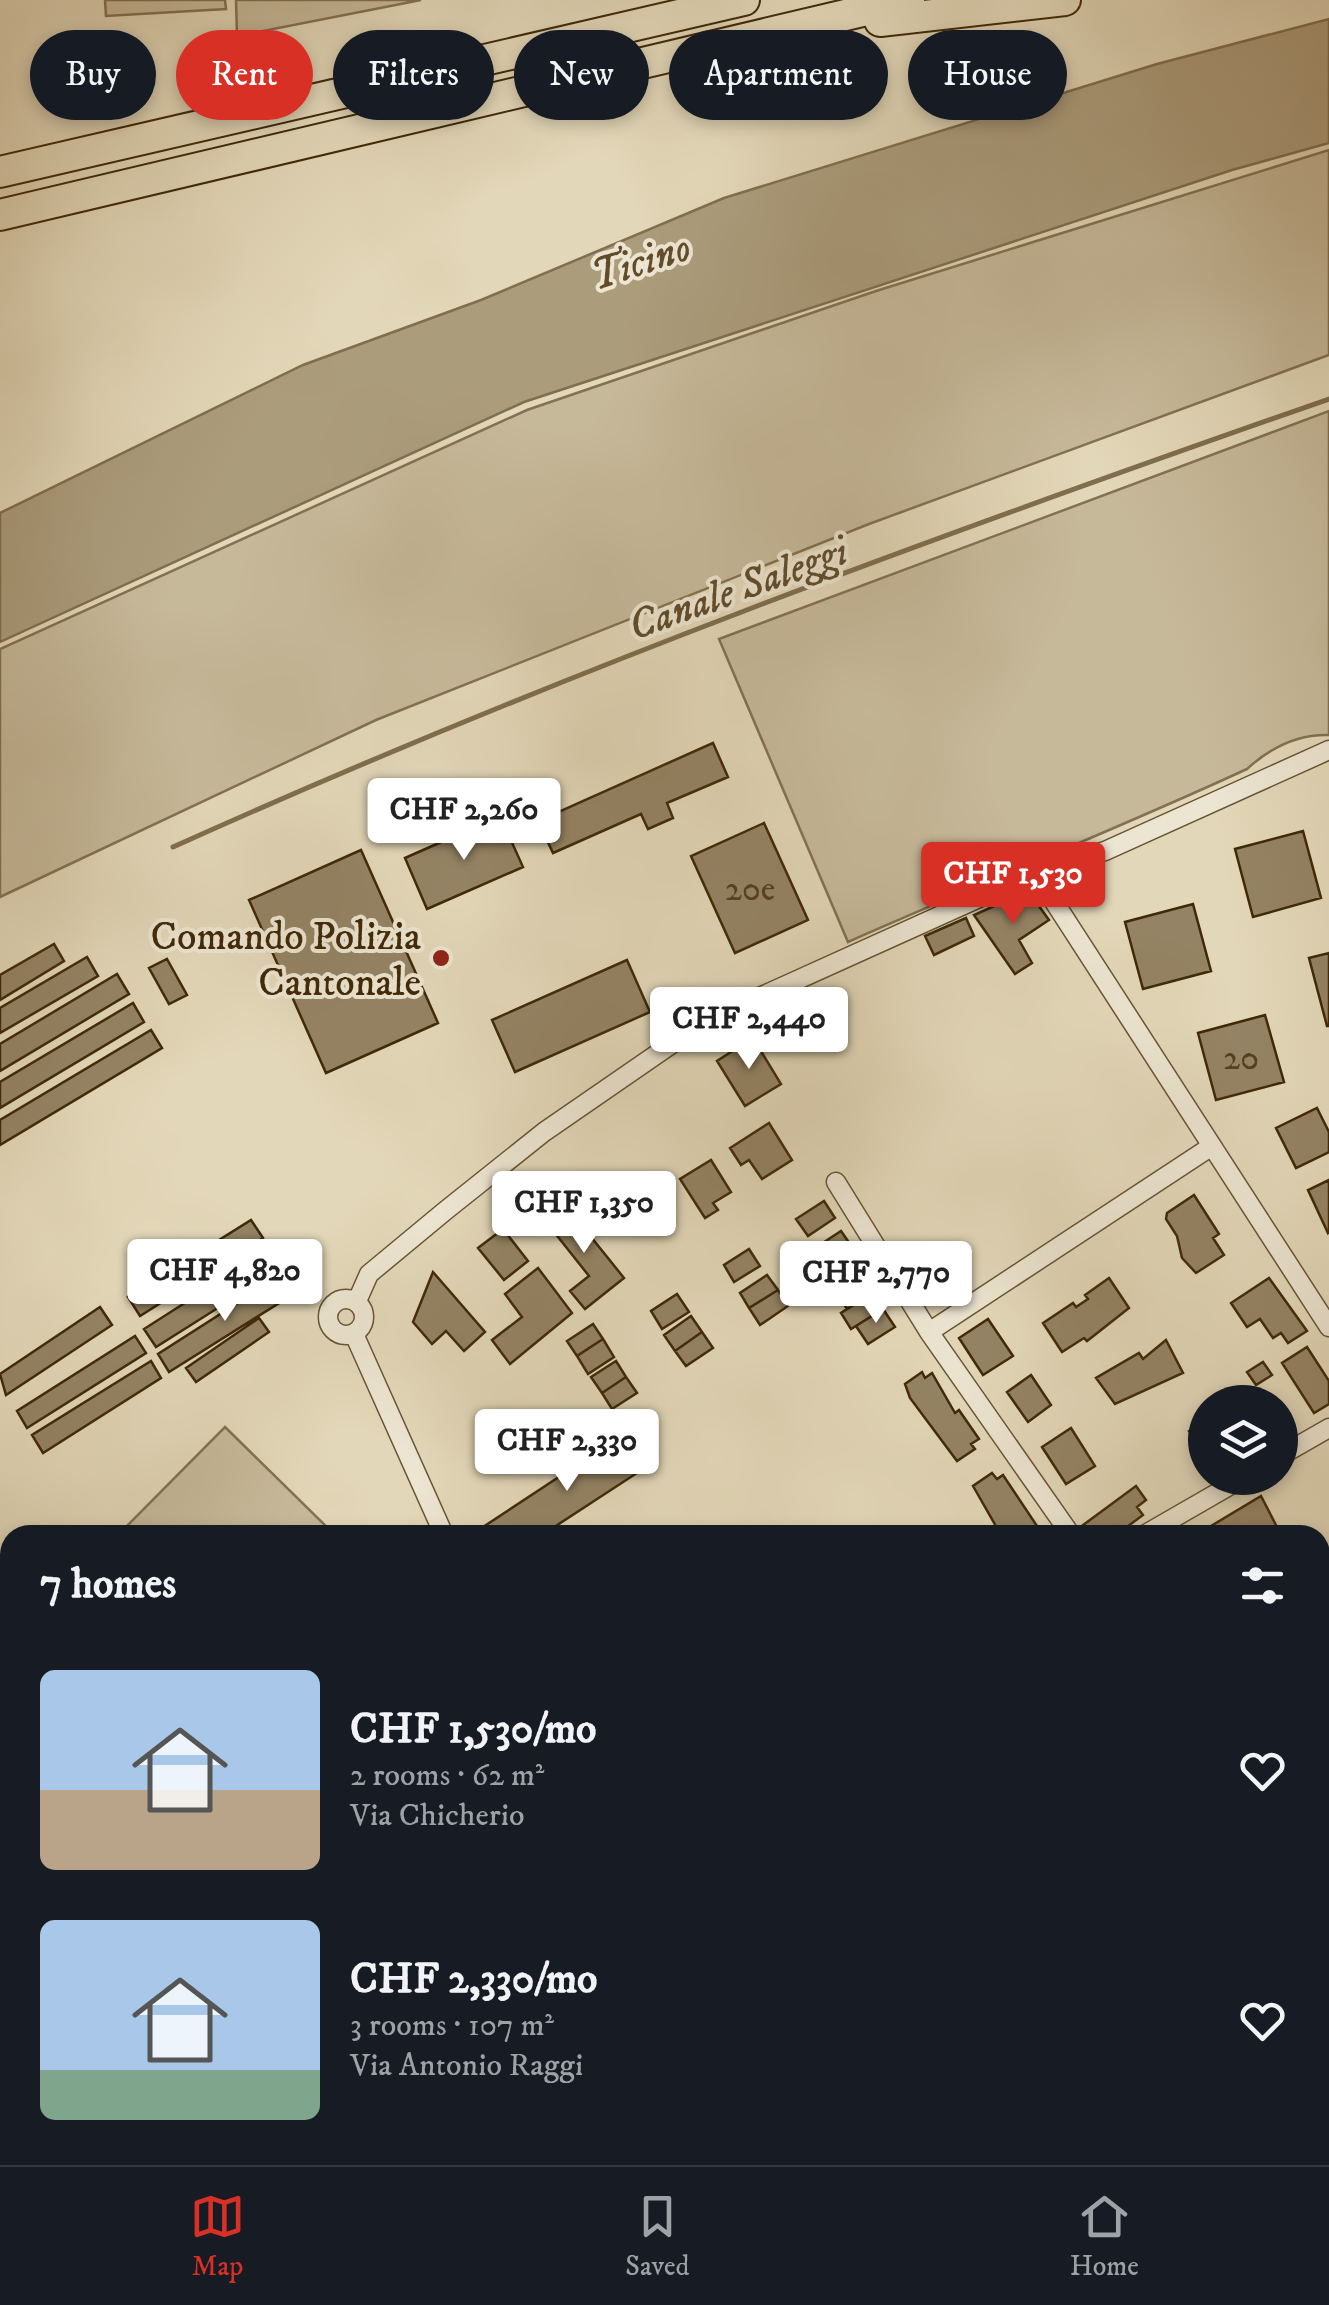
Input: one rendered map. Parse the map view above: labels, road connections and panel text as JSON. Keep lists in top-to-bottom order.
{
  "water": ["Ticino", "Canale Saleggi"],
  "places": ["Comando Polizia Cantonale"],
  "house_numbers": ["20e", "20"],
  "page": {
    "chip": [
      "Buy",
      "Rent",
      "Filters",
      "New",
      "Apartment",
      "House"
    ],
    "price": [
      "CHF 2,260",
      "CHF 1,530",
      "CHF 2,440",
      "CHF 1,350",
      "CHF 4,820",
      "CHF 2,770",
      "CHF 2,330"
    ],
    "heading": "7 homes",
    "list": [
      {
        "name": "CHF 1,530/mo",
        "note": "2 rooms · 62 m² · Via Chicherio"
      },
      {
        "name": "CHF 2,330/mo",
        "note": "3 rooms · 107 m² · Via Antonio Raggi"
      }
    ],
    "tabs": ["Map", "Saved", "Home"]
  }
}
